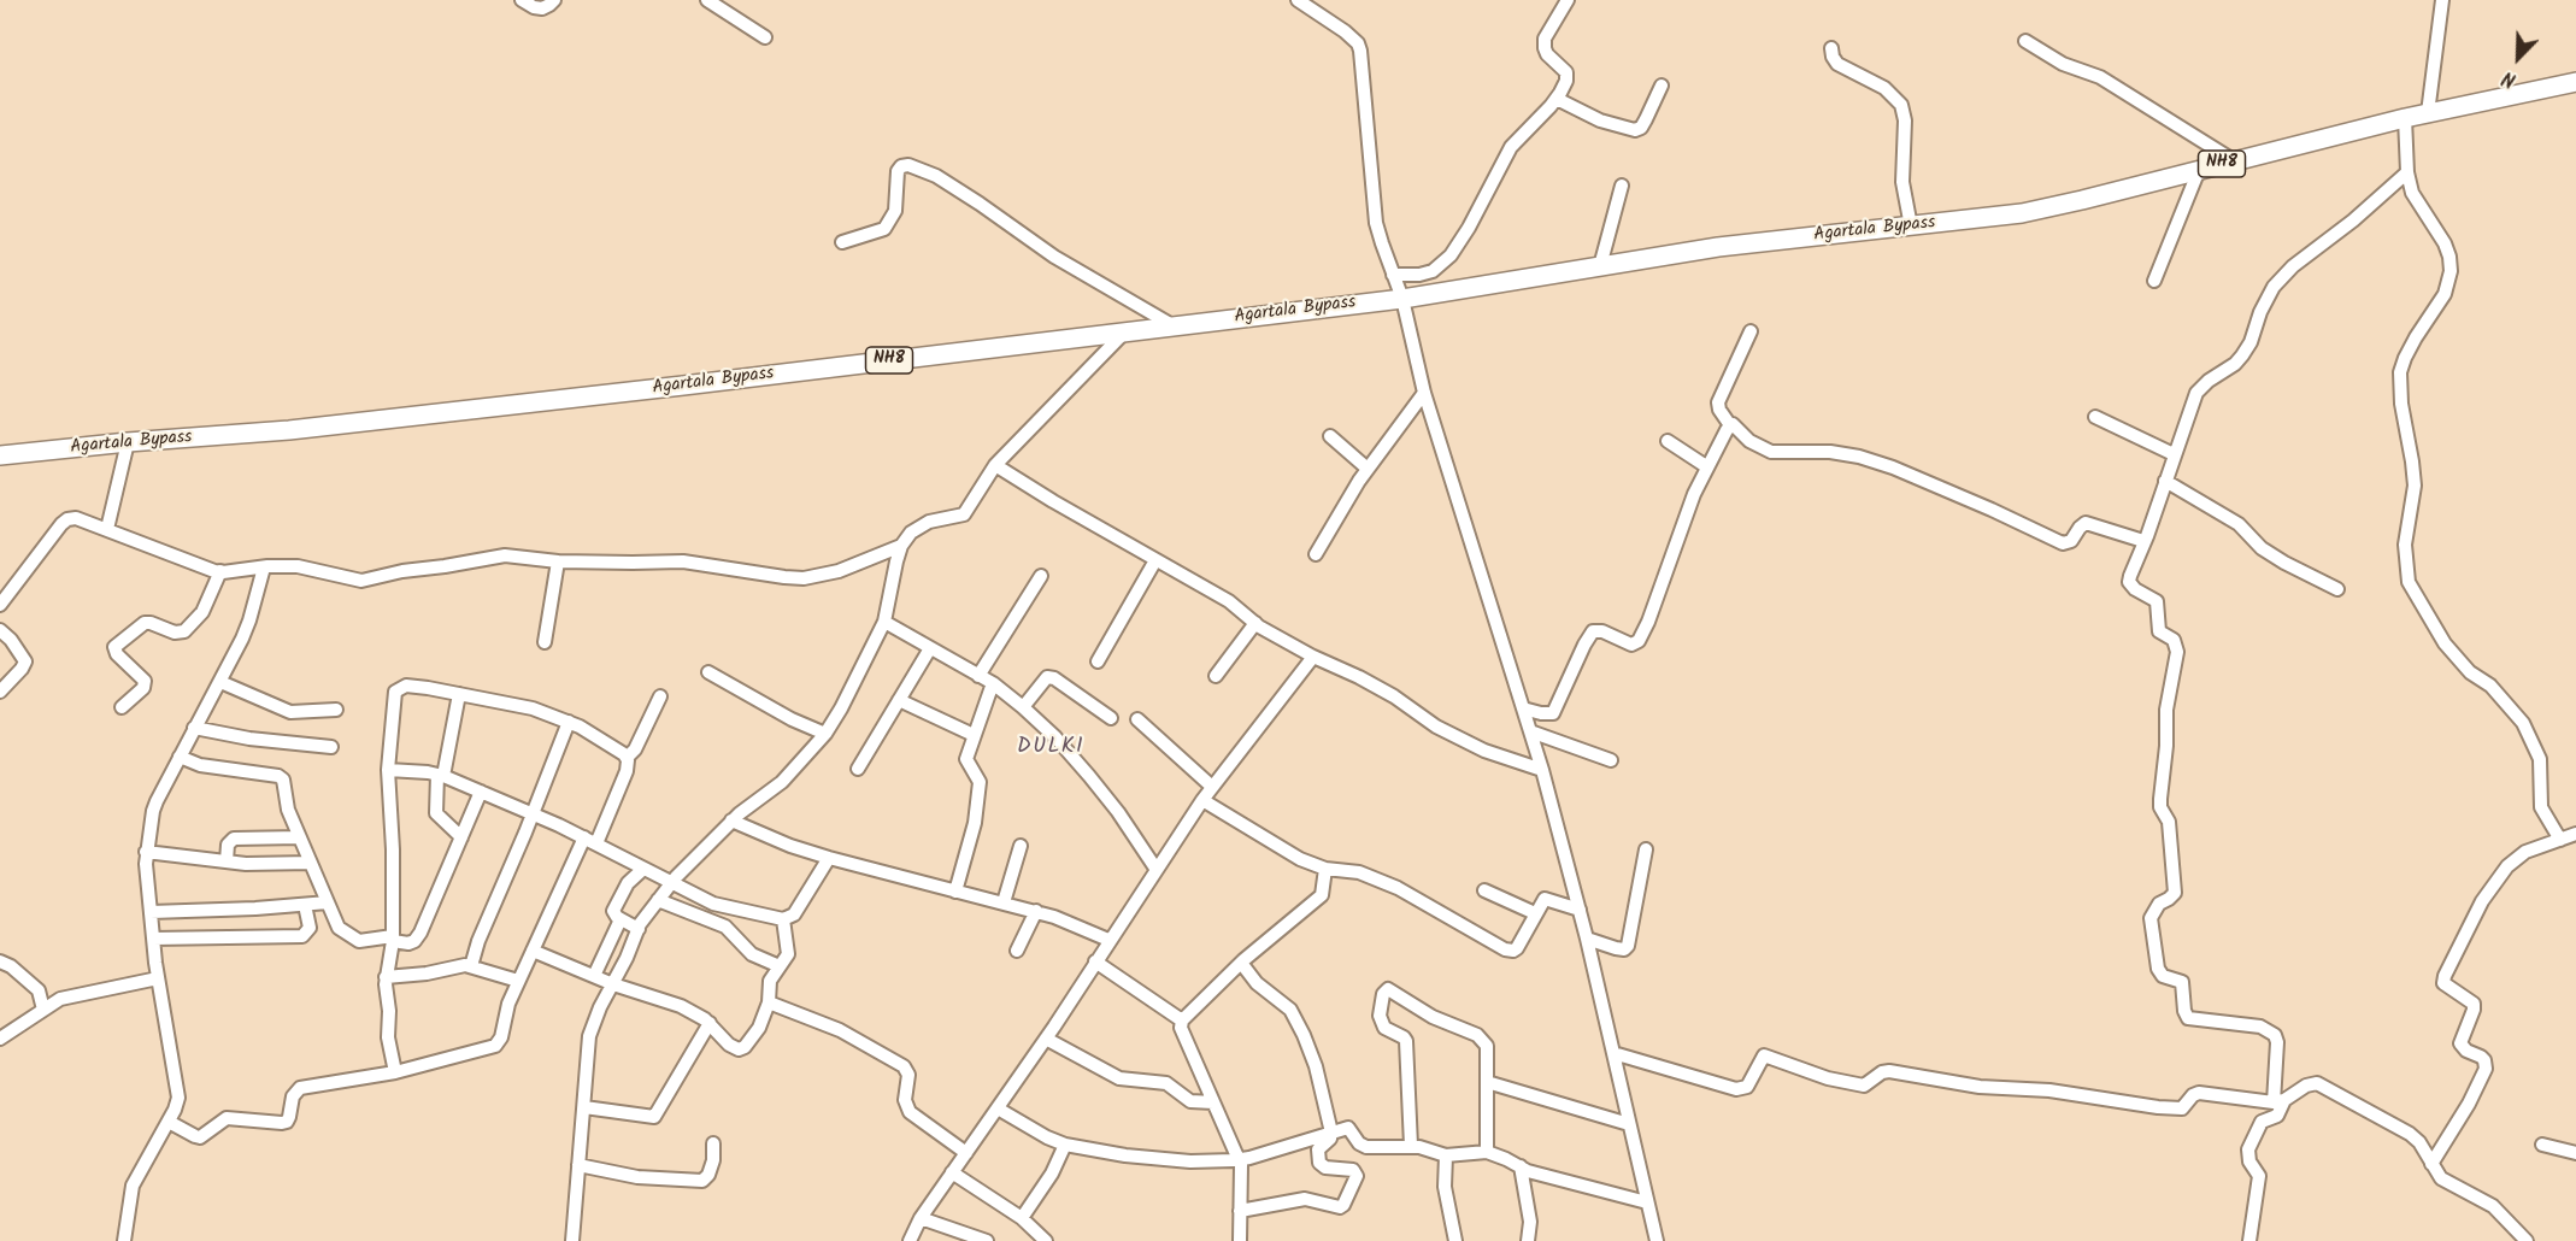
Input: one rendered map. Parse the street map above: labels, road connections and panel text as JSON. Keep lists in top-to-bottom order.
{
  "streets": {
    "highway": ["NH8", "Agartala Bypass"]
  },
  "districts": ["DULKI"],
  "north": "bottom left"
}
